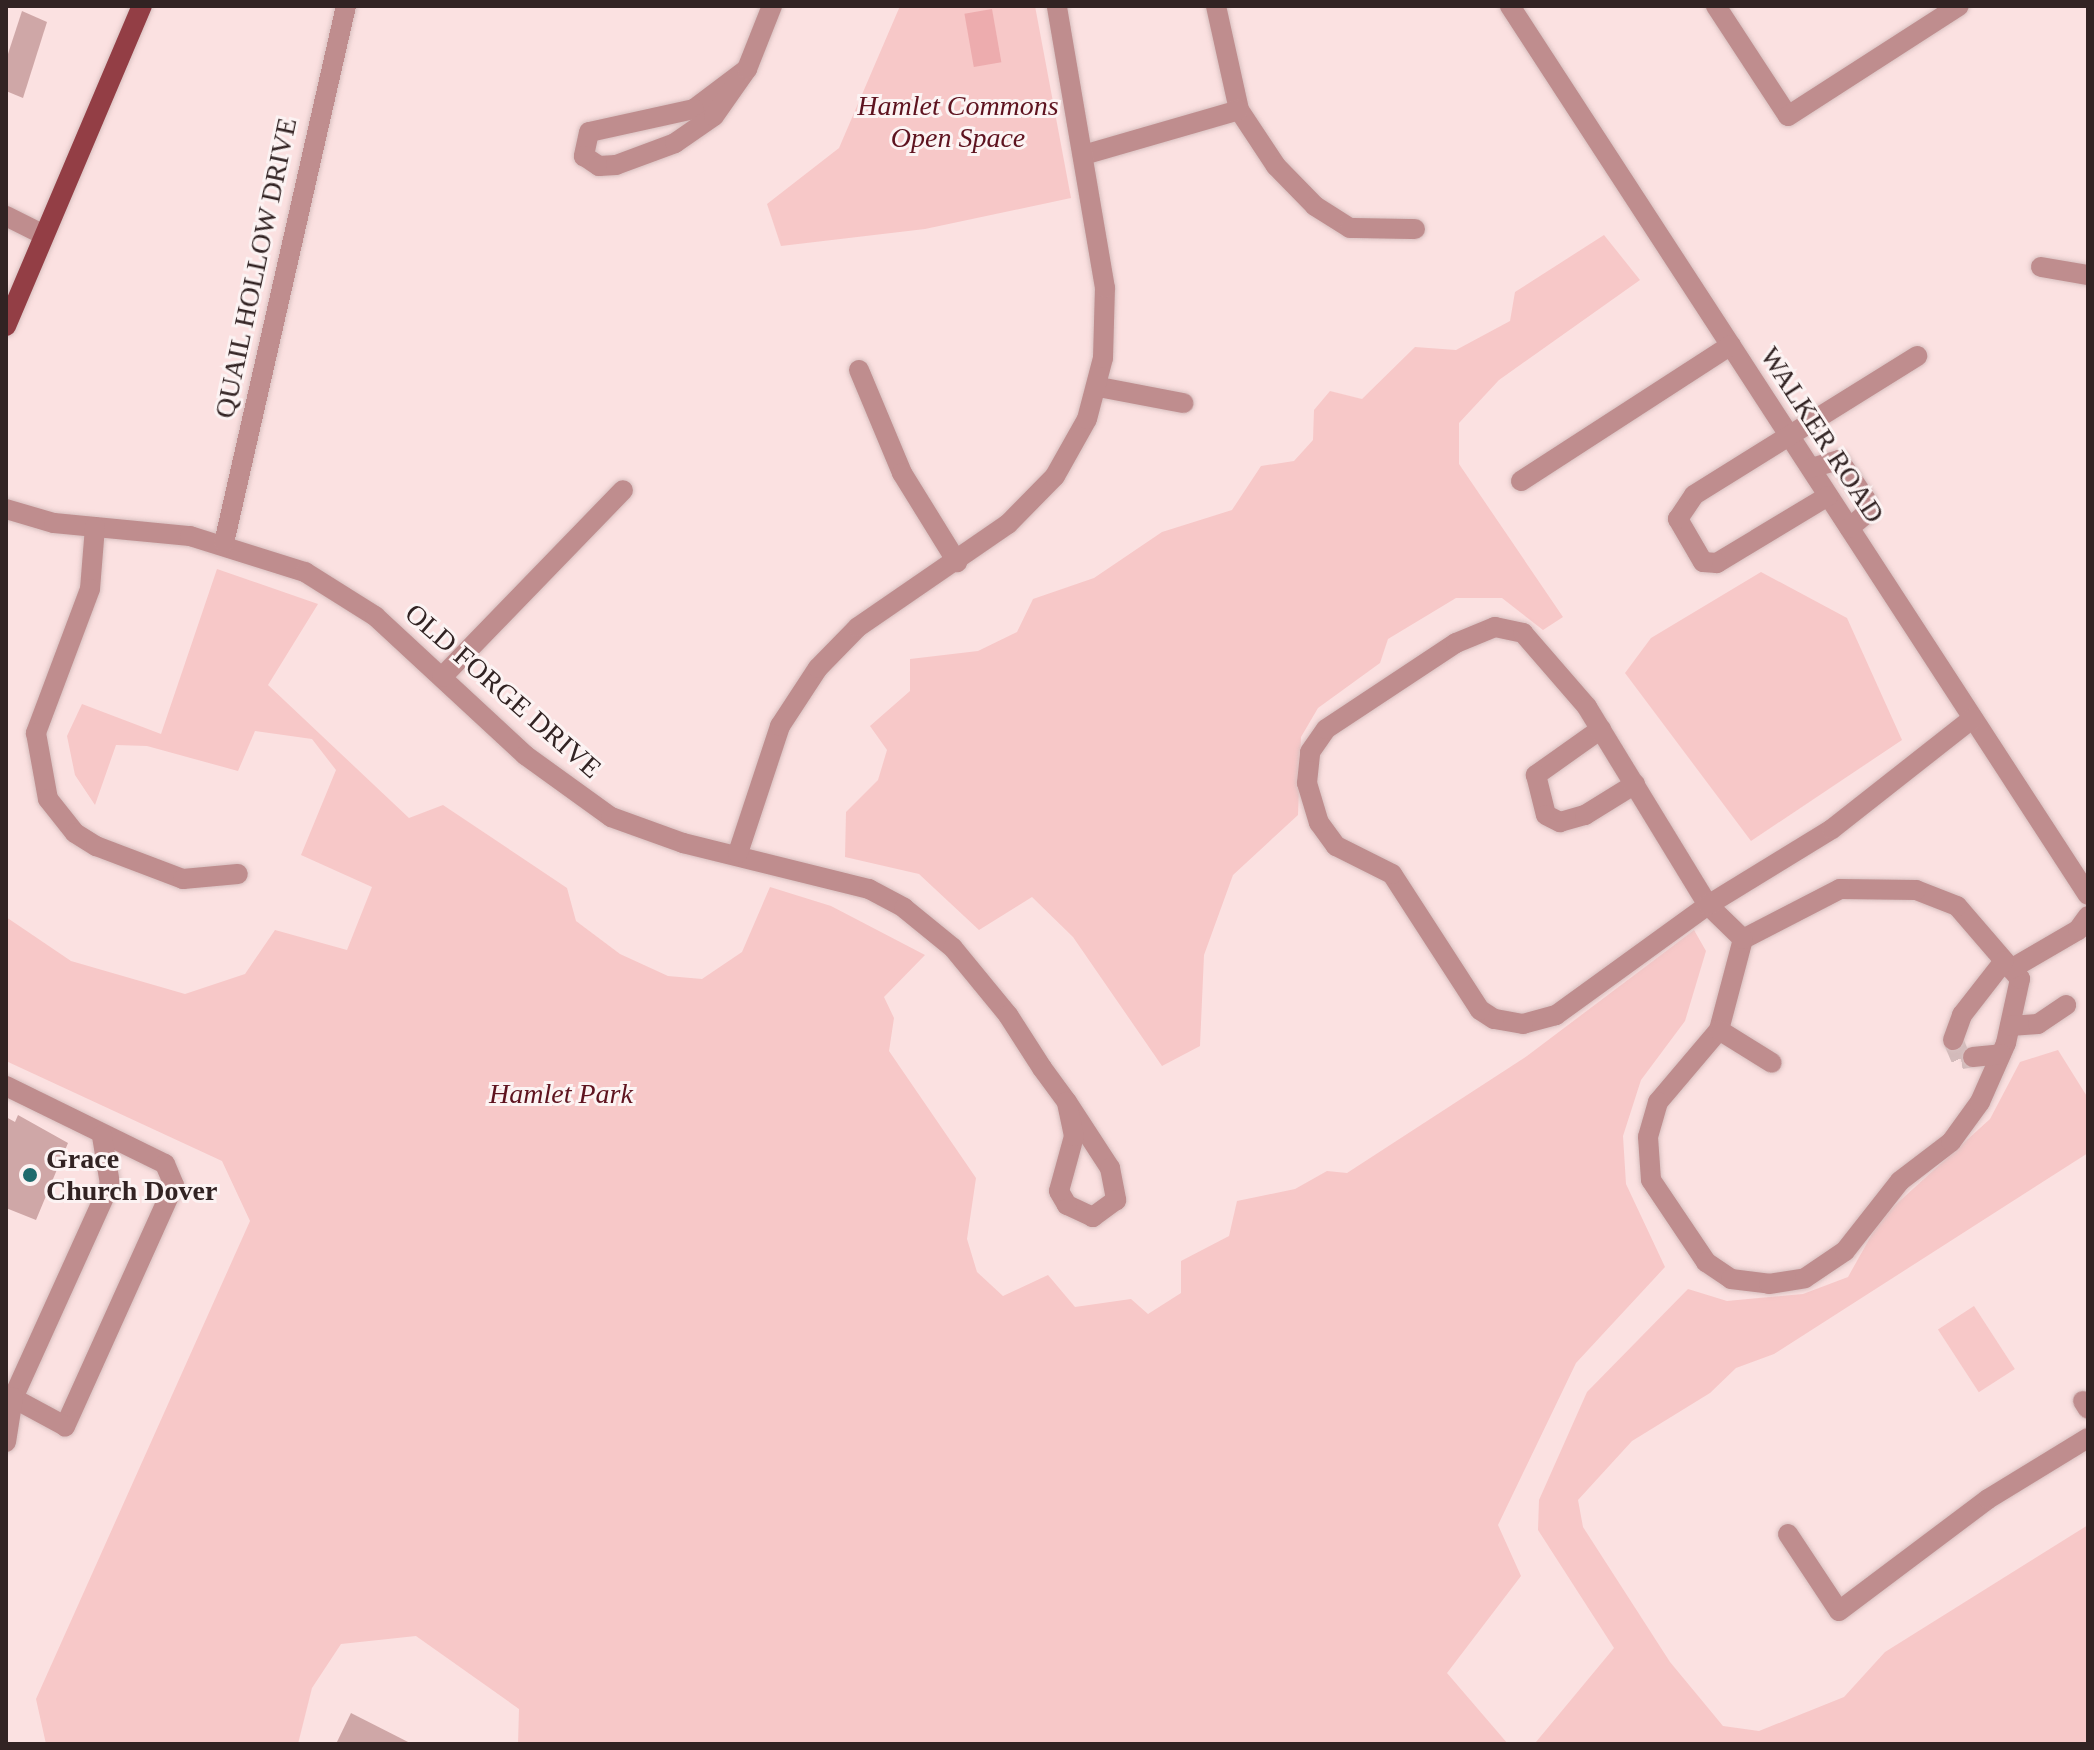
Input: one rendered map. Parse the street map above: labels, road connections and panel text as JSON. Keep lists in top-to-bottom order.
{
  "streets": {
    "street": ["QUAIL HOLLOW DRIVE", "WALKER ROAD", "OLD FORGE DRIVE"]
  },
  "crossings": [
    ["QUAIL HOLLOW DRIVE", "OLD FORGE DRIVE"]
  ],
  "parks": ["Hamlet Commons Open Space", "Hamlet Park"],
  "places": ["Grace Church Dover"]
}
